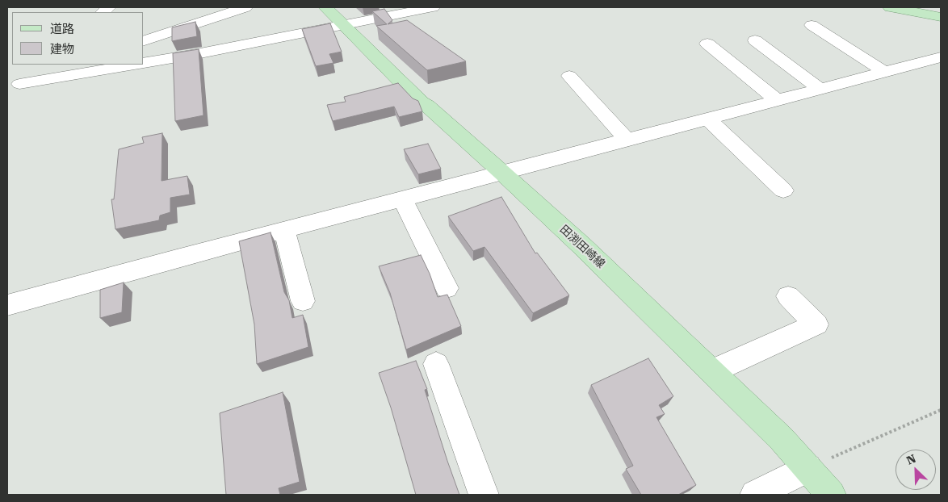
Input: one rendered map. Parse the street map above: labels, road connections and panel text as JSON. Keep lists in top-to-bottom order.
{
  "streets": {
    "main road": ["田渕田崎線"]
  },
  "legend": ["道路", "建物"],
  "north": "top left"
}
